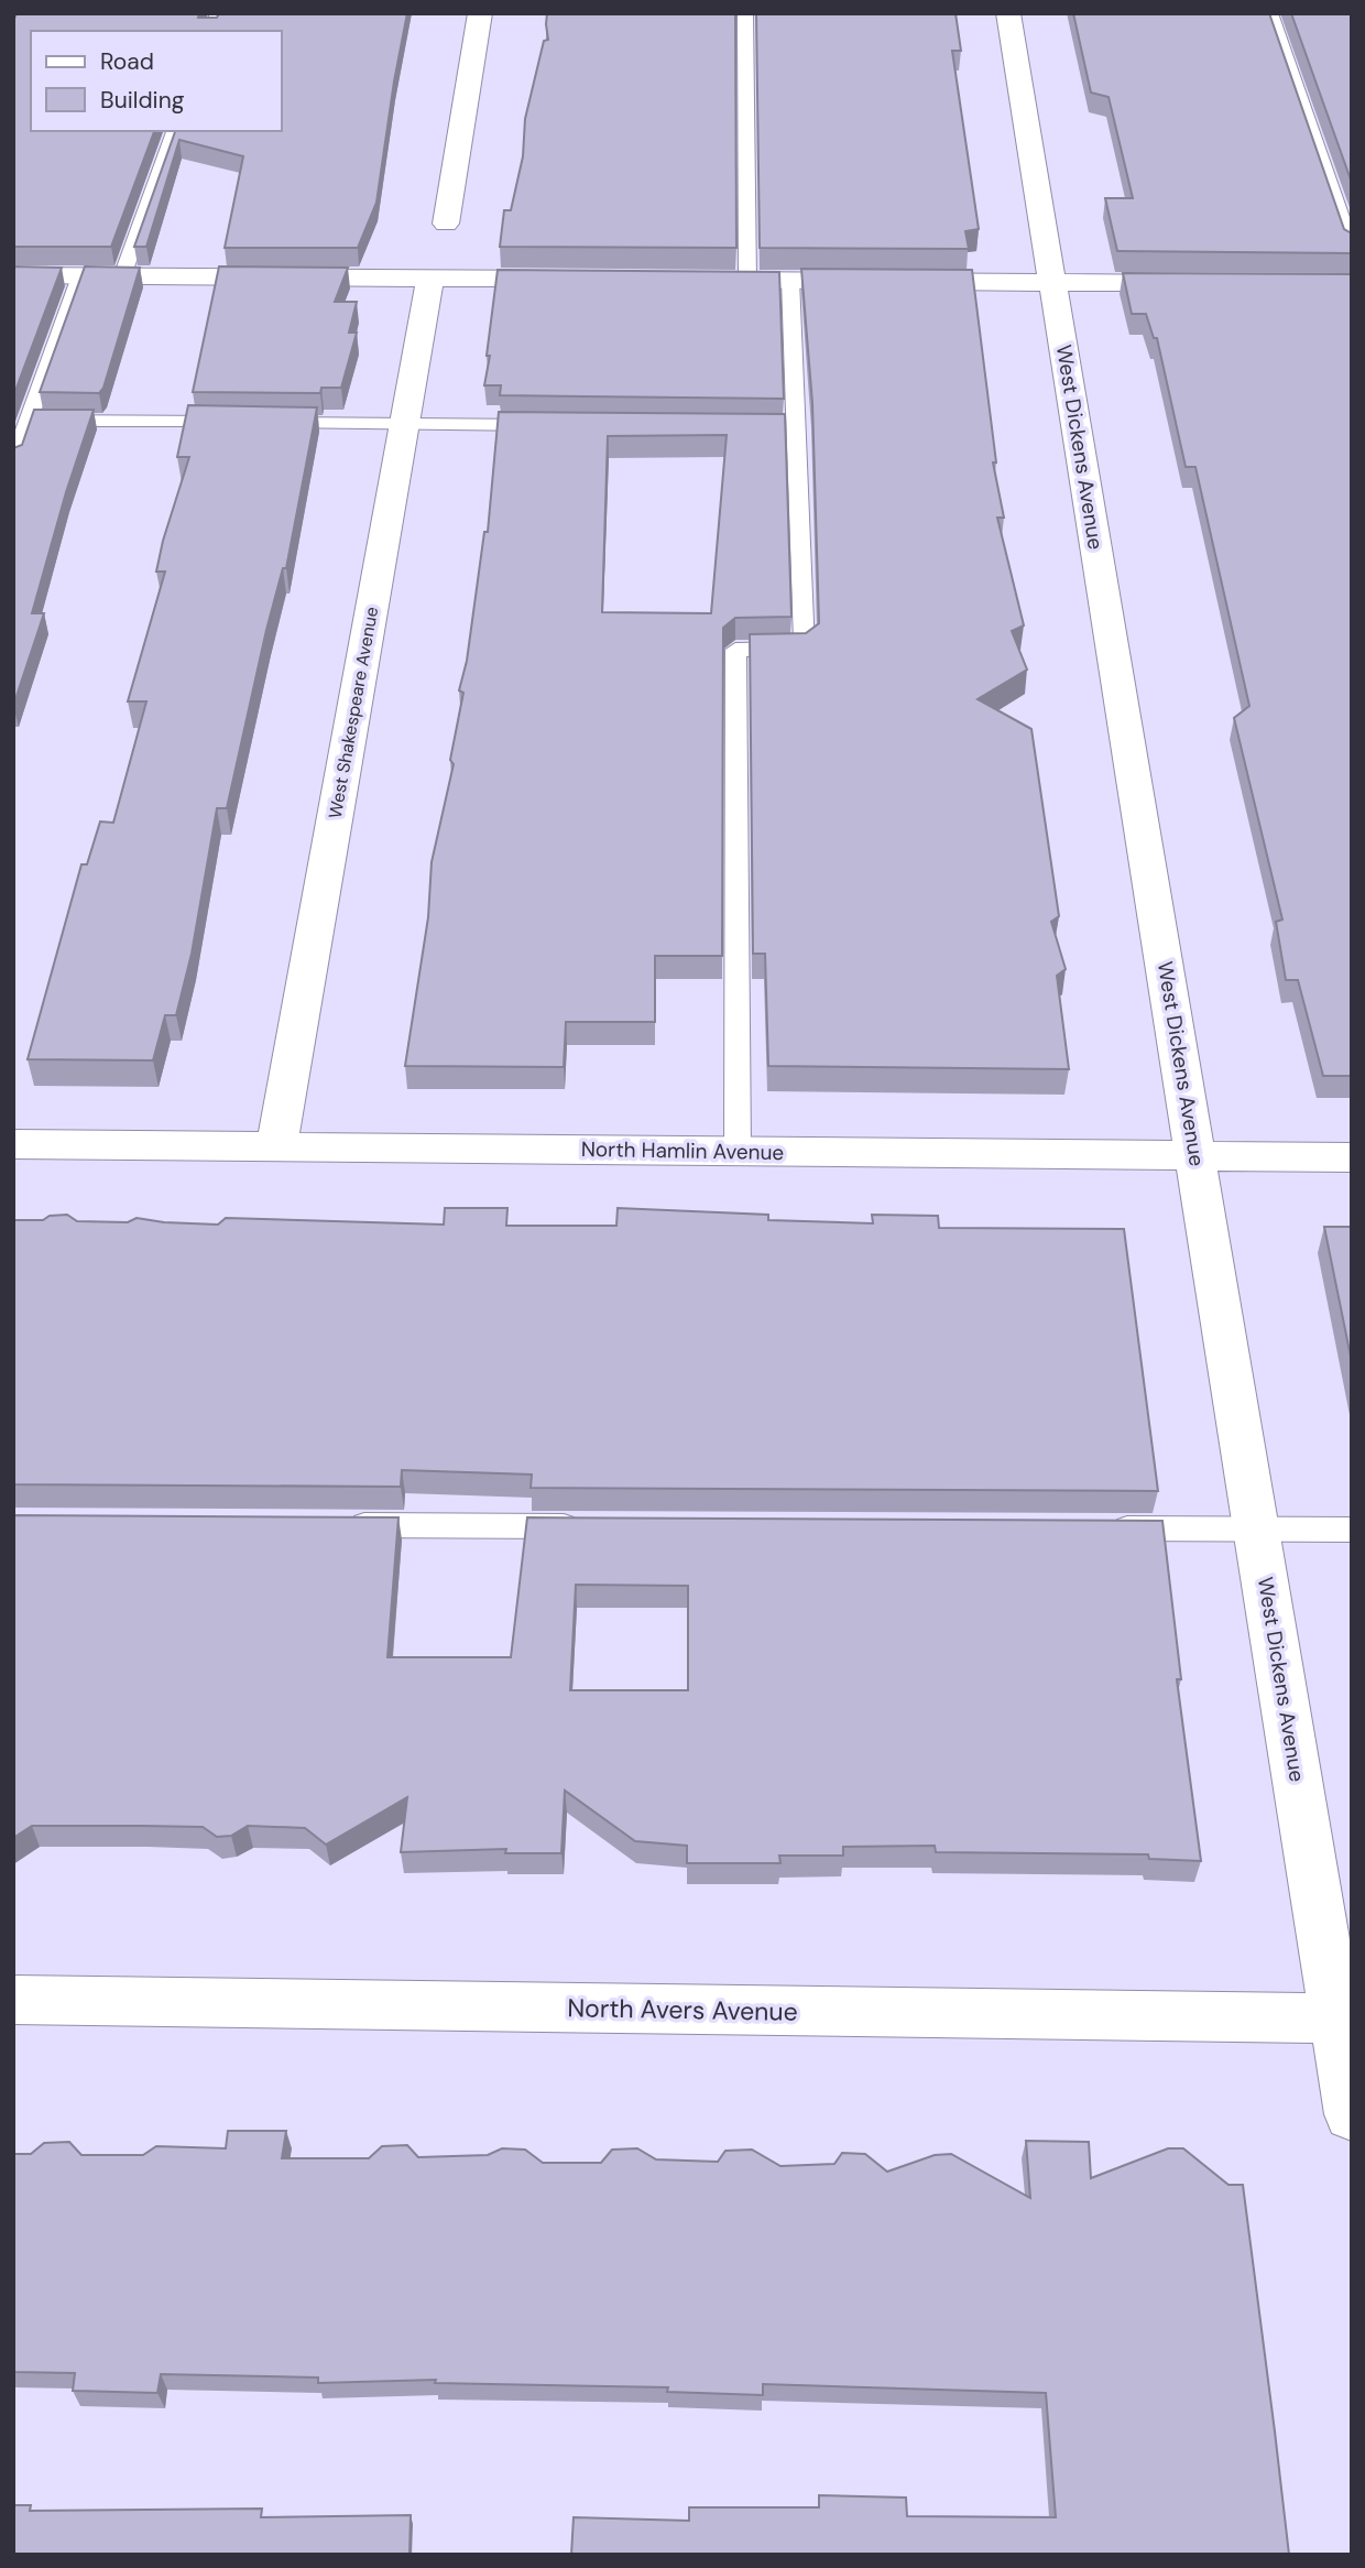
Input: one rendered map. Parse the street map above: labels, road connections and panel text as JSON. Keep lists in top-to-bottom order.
{
  "streets": {
    "street": [
      "West Dickens Avenue",
      "West Shakespeare Avenue",
      "North Hamlin Avenue",
      "North Avers Avenue"
    ]
  },
  "crossings": [
    ["West Dickens Avenue", "North Hamlin Avenue"],
    ["West Dickens Avenue", "North Avers Avenue"],
    ["West Shakespeare Avenue", "North Hamlin Avenue"]
  ],
  "legend": ["Road", "Building"]
}
